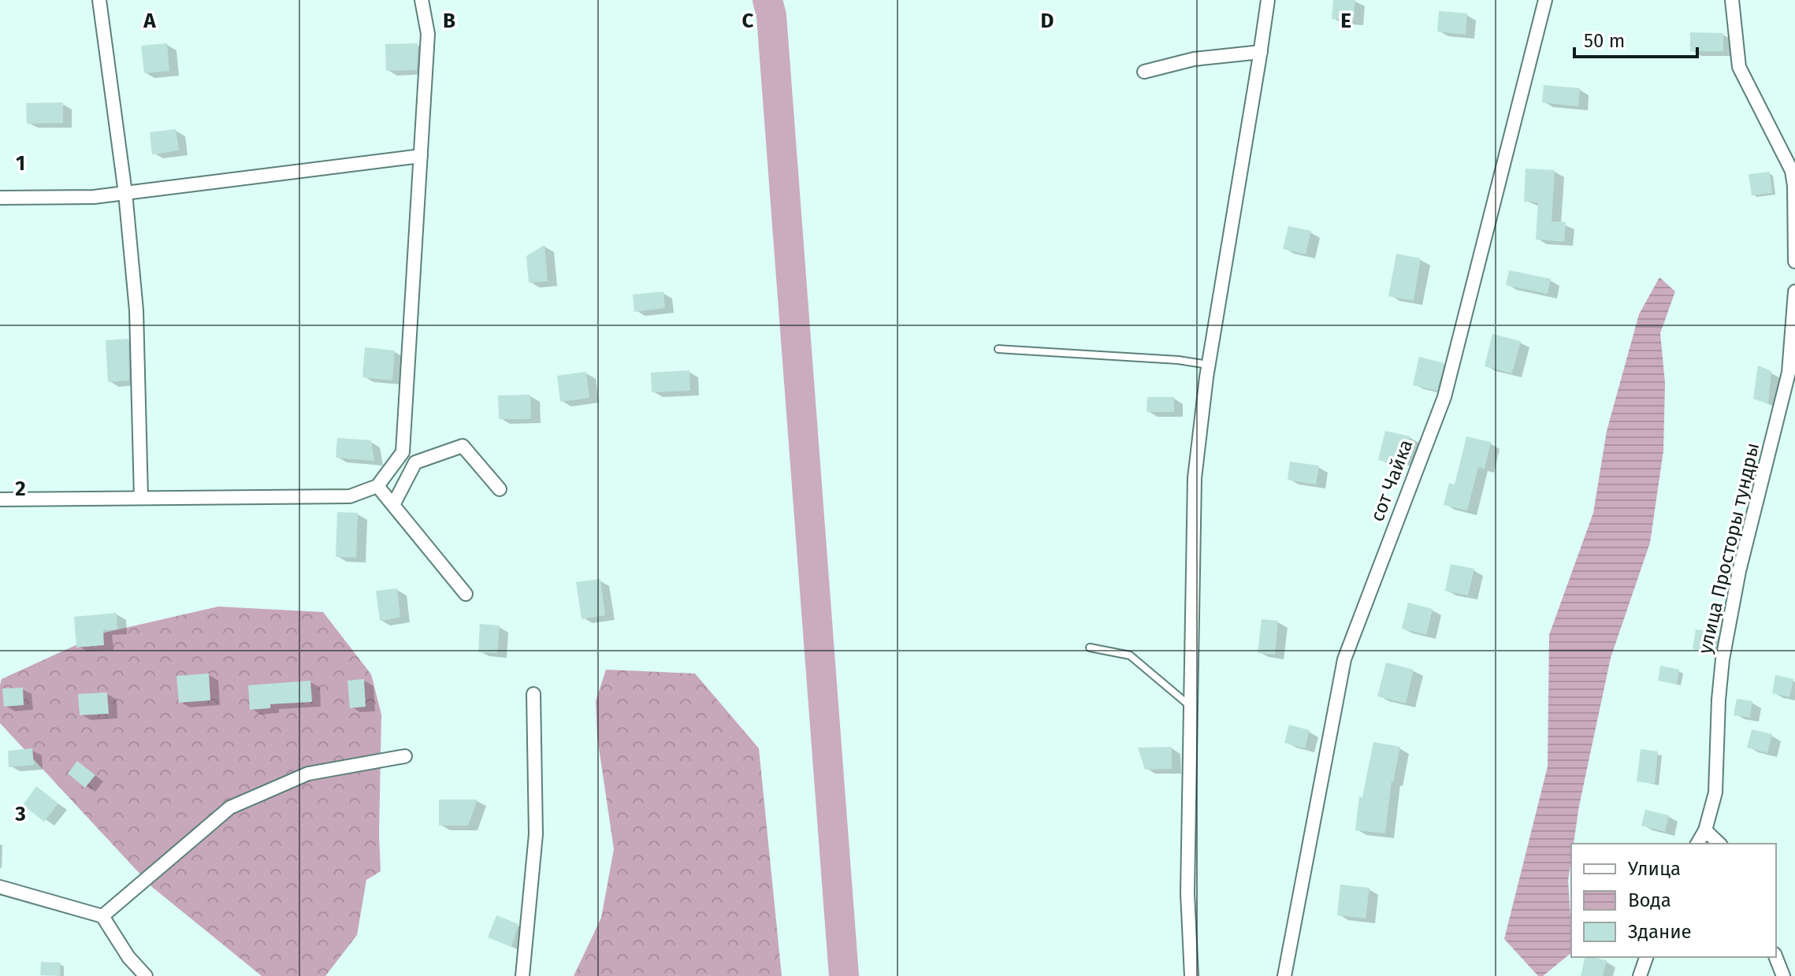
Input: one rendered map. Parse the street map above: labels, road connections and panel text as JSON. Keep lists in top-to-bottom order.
{
  "streets": {
    "street": ["сот Чайка", "улица Просторы тундры"]
  },
  "legend": ["Улица", "Вода", "Здание"],
  "scale_bar": "50 m",
  "grid": {
    "columns": [
      "A",
      "B",
      "C",
      "D",
      "E"
    ],
    "rows": ["1", "2", "3"]
  }
}
